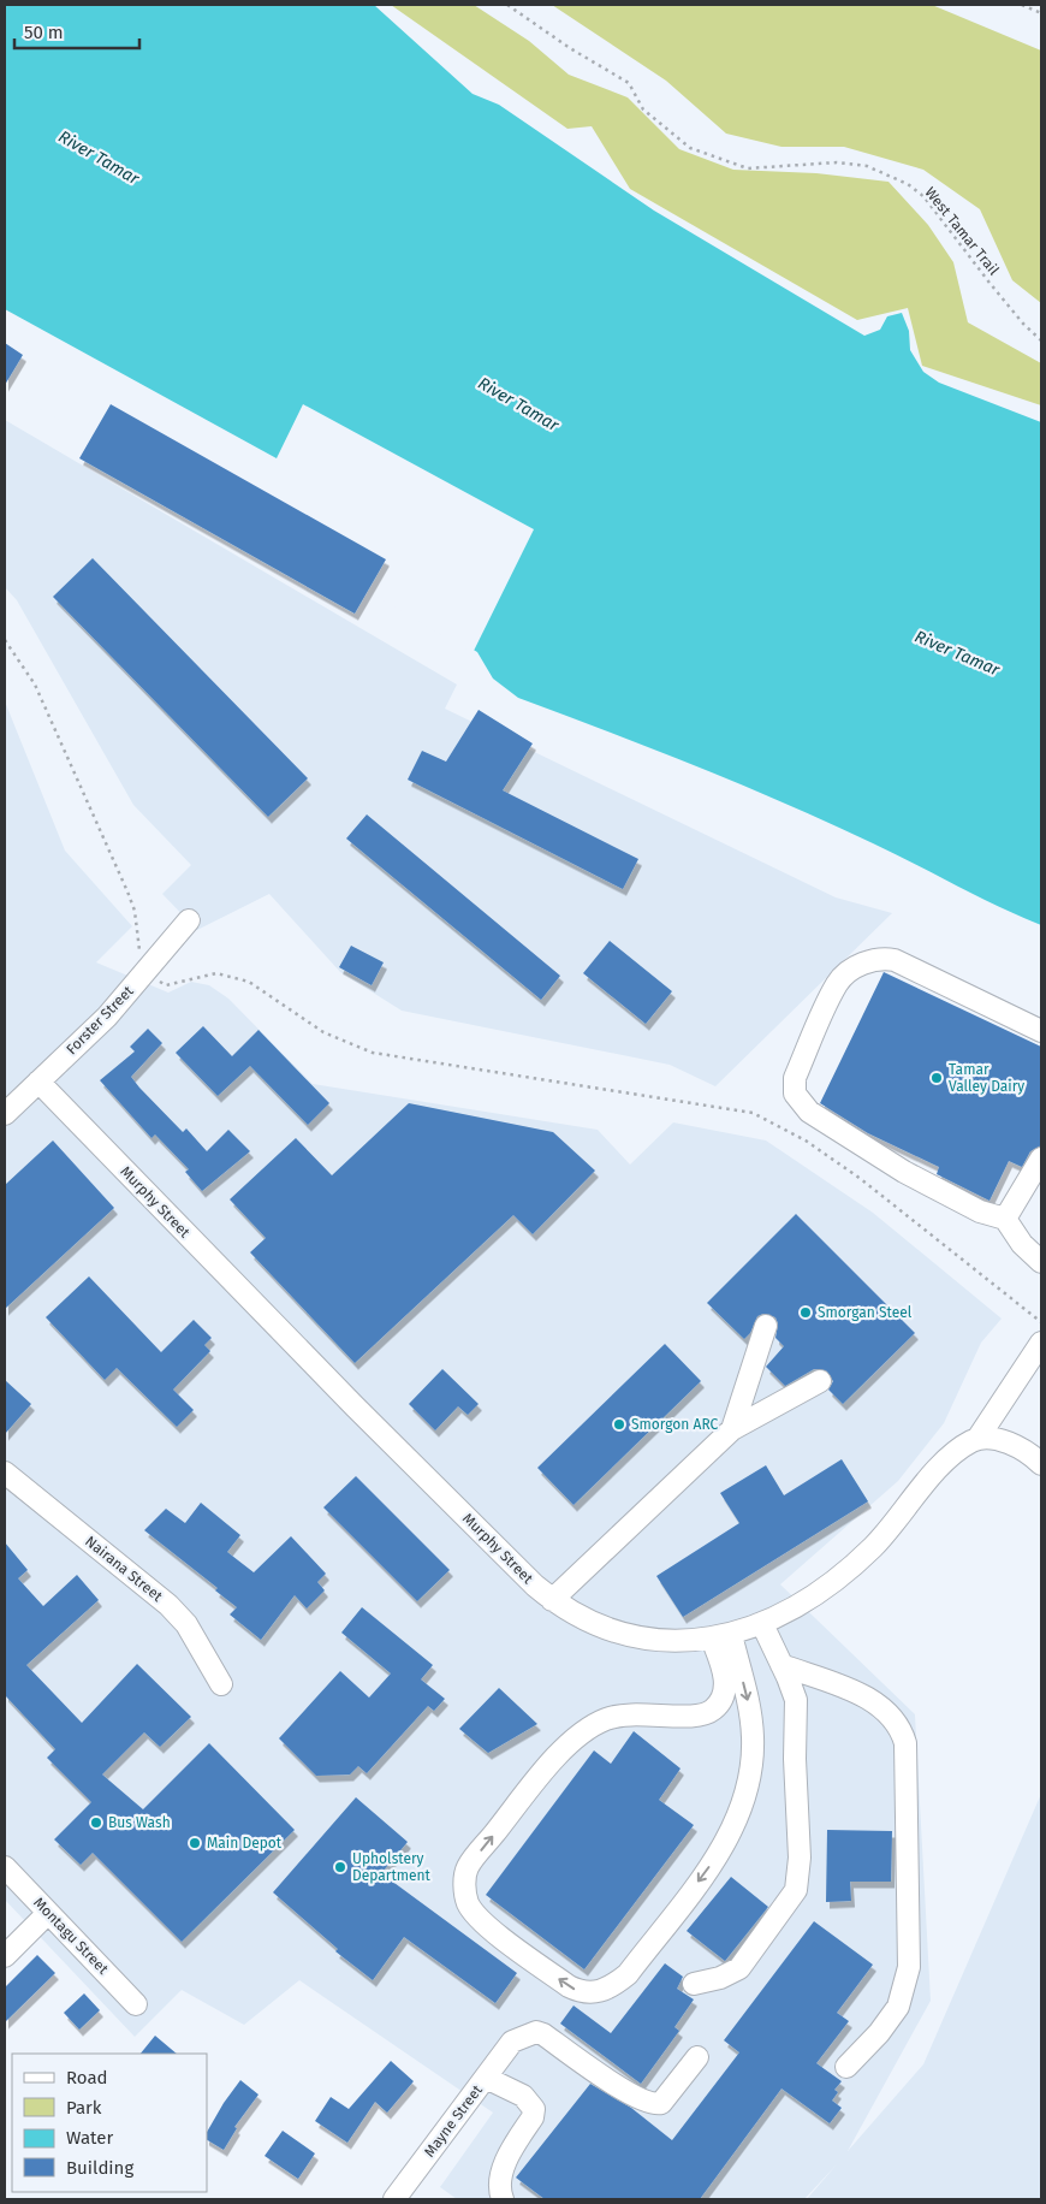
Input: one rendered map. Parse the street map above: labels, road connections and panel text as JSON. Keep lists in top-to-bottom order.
{
  "streets": {
    "street": [
      "Forster Street",
      "Murphy Street",
      "Nairana Street",
      "Montagu Street",
      "Mayne Street"
    ],
    "path": ["West Tamar Trail"]
  },
  "crossings": [
    ["Forster Street", "Murphy Street"]
  ],
  "water": ["River Tamar"],
  "places": [
    "Tamar Valley Dairy",
    "Smorgan Steel",
    "Smorgon ARC",
    "Bus Wash",
    "Main Depot",
    "Upholstery Department"
  ],
  "legend": [
    "Road",
    "Park",
    "Water",
    "Building"
  ],
  "scale_bar": "50 m"
}
